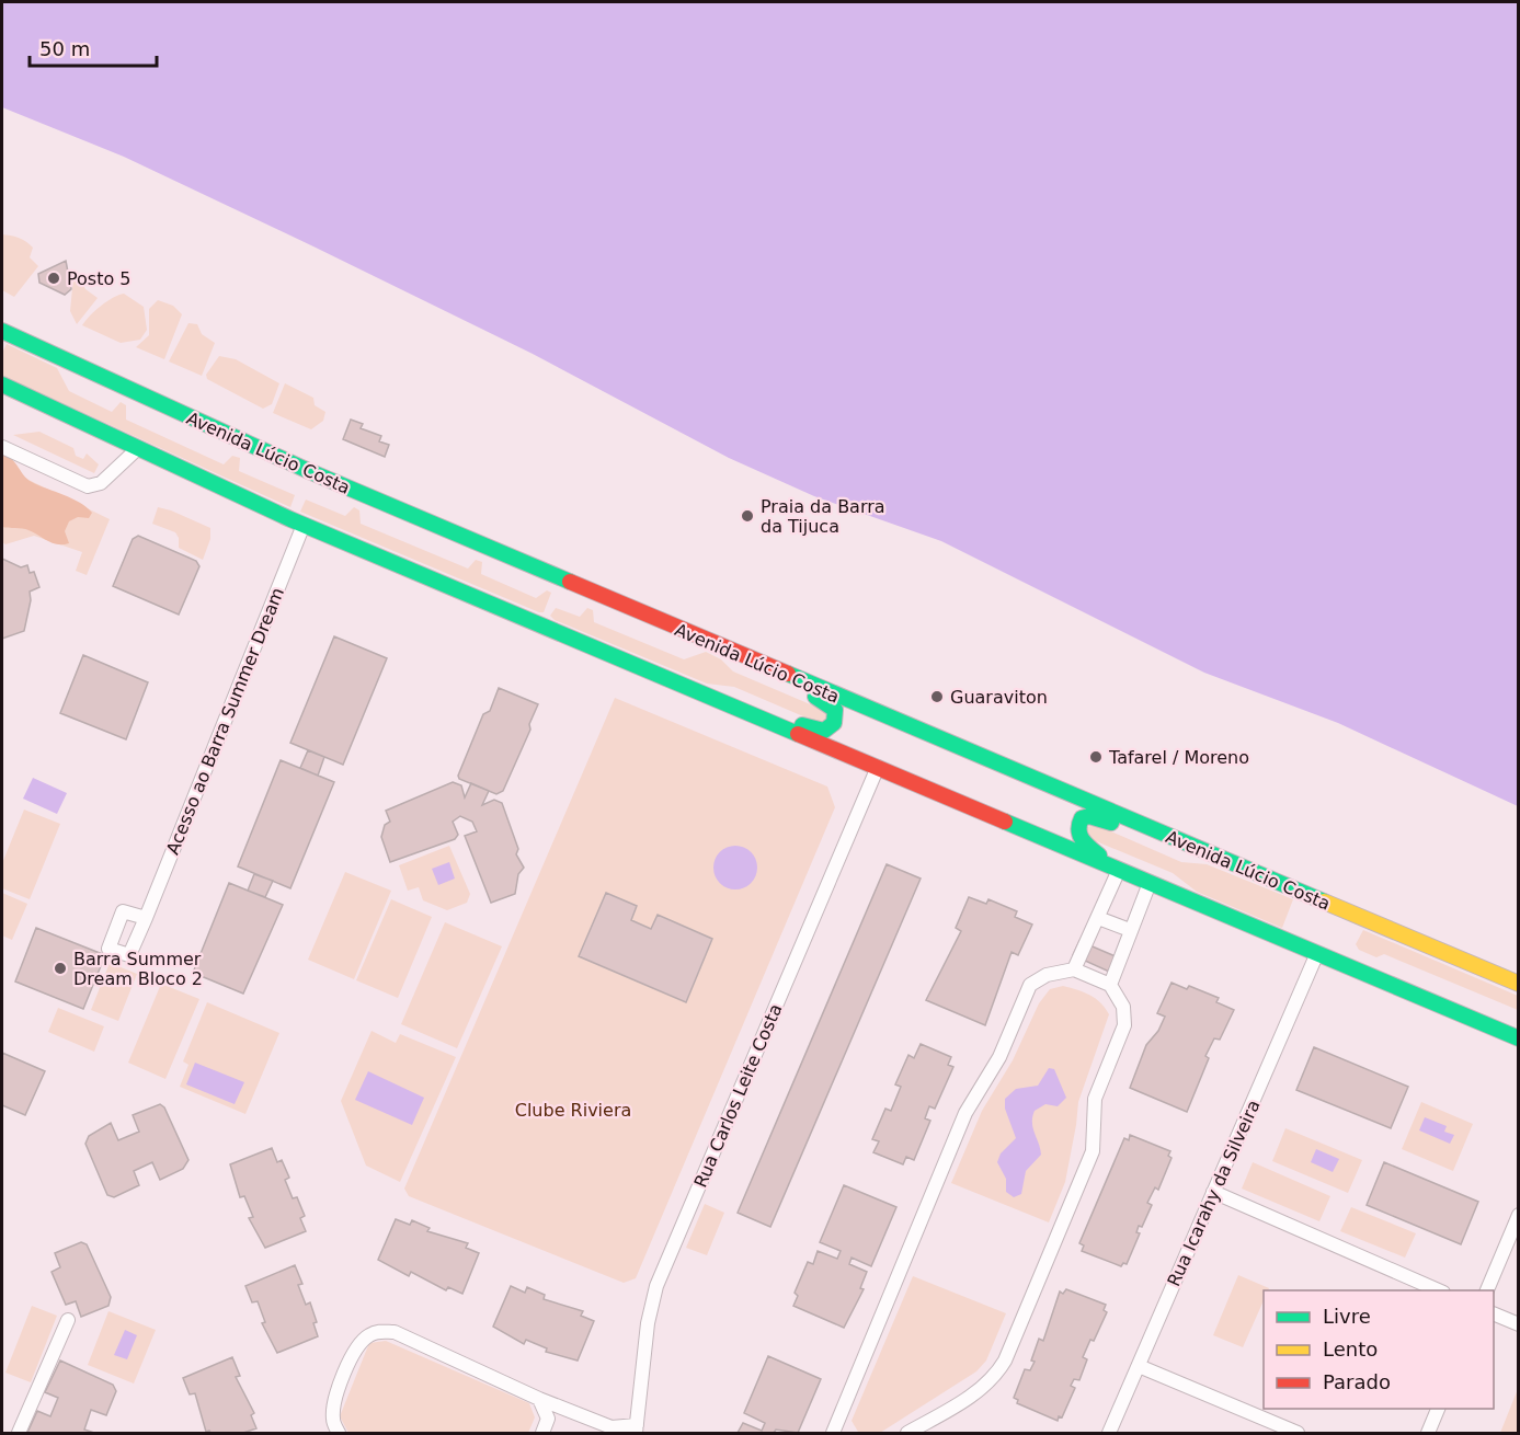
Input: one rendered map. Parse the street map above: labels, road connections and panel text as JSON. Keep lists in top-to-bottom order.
{
  "streets": {
    "main road": ["Avenida Lúcio Costa"],
    "street": ["Acesso ao Barra Summer Dream", "Rua Carlos Leite Costa", "Rua Icarahy da Silveira"]
  },
  "parks": ["Clube Riviera"],
  "places": [
    "Posto 5",
    "Praia da Barra da Tijuca",
    "Guaraviton",
    "Tafarel / Moreno",
    "Barra Summer Dream Bloco 2"
  ],
  "legend": ["Livre", "Lento", "Parado"],
  "scale_bar": "50 m"
}
